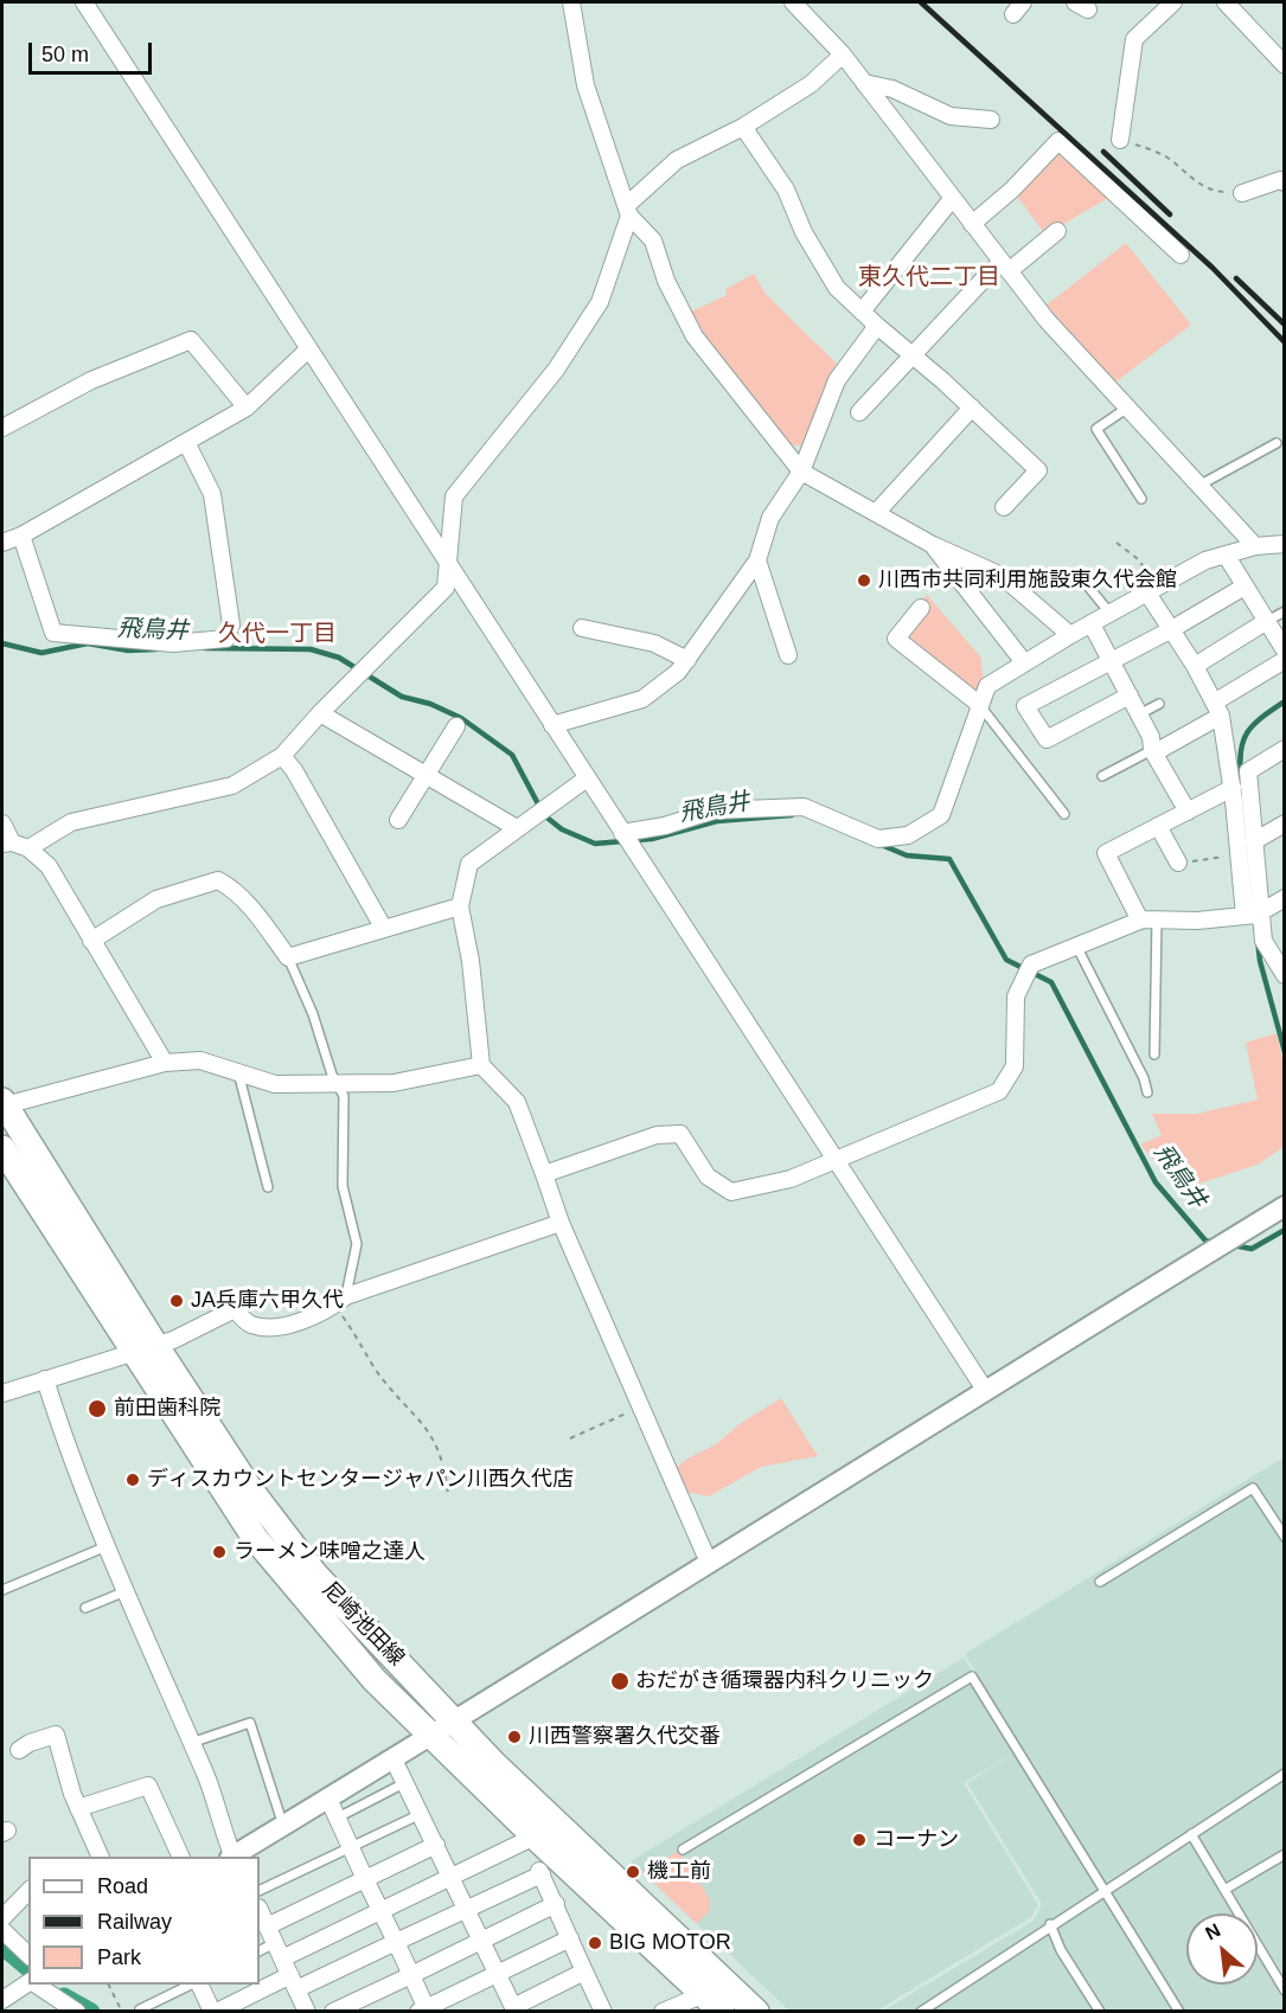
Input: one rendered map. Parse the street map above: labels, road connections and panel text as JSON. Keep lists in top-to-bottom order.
{
  "streets": {
    "main road": ["尼崎池田線"]
  },
  "districts": ["東久代二丁目", "久代一丁目"],
  "water": ["飛鳥井"],
  "places": [
    "川西市共同利用施設東久代会館",
    "JA兵庫六甲久代",
    "前田歯科院",
    "ディスカウントセンタージャパン川西久代店",
    "ラーメン味噌之達人",
    "おだがき循環器内科クリニック",
    "川西警察署久代交番",
    "コーナン",
    "機工前",
    "BIG MOTOR"
  ],
  "legend": ["Road", "Railway", "Park"],
  "scale_bar": "50 m",
  "north": "top left"
}
